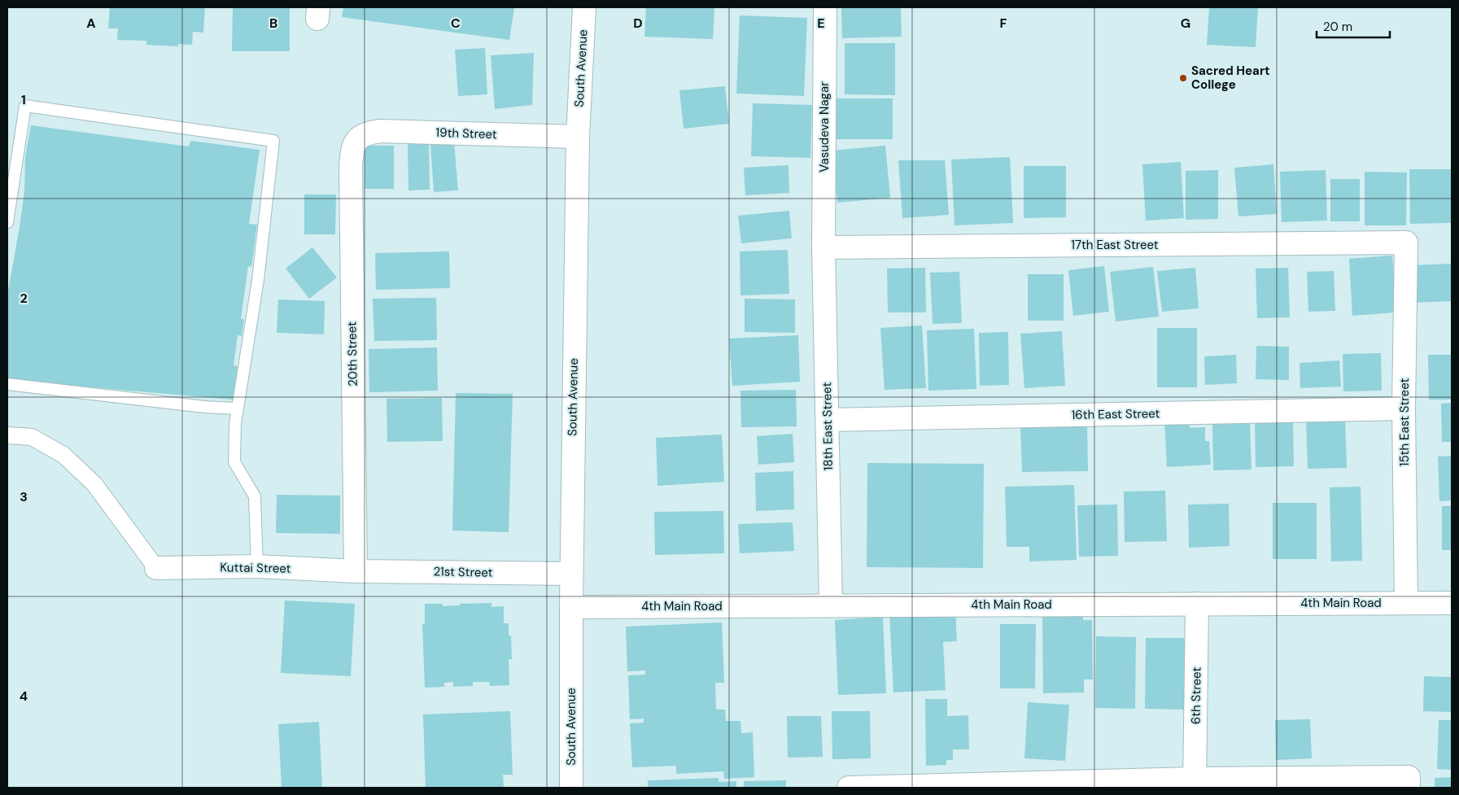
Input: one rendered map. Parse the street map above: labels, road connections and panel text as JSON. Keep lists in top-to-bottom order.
{
  "streets": {
    "street": [
      "South Avenue",
      "Vasudeva Nagar",
      "19th Street",
      "17th East Street",
      "20th Street",
      "16th East Street",
      "15th East Street",
      "18th East Street",
      "Kuttai Street",
      "21st Street",
      "4th Main Road",
      "6th Street"
    ]
  },
  "crossings": [
    ["South Avenue", "19th Street"],
    ["South Avenue", "21st Street"],
    ["South Avenue", "4th Main Road"],
    ["Vasudeva Nagar", "17th East Street"],
    ["Vasudeva Nagar", "18th East Street"],
    ["19th Street", "20th Street"],
    ["17th East Street", "15th East Street"],
    ["17th East Street", "18th East Street"],
    ["20th Street", "Kuttai Street"],
    ["20th Street", "21st Street"],
    ["16th East Street", "15th East Street"],
    ["16th East Street", "18th East Street"],
    ["15th East Street", "4th Main Road"],
    ["18th East Street", "4th Main Road"],
    ["Kuttai Street", "21st Street"],
    ["4th Main Road", "6th Street"]
  ],
  "places": ["Sacred Heart College"],
  "scale_bar": "20 m",
  "grid": {
    "columns": [
      "A",
      "B",
      "C",
      "D",
      "E",
      "F",
      "G"
    ],
    "rows": [
      "1",
      "2",
      "3",
      "4"
    ]
  }
}
